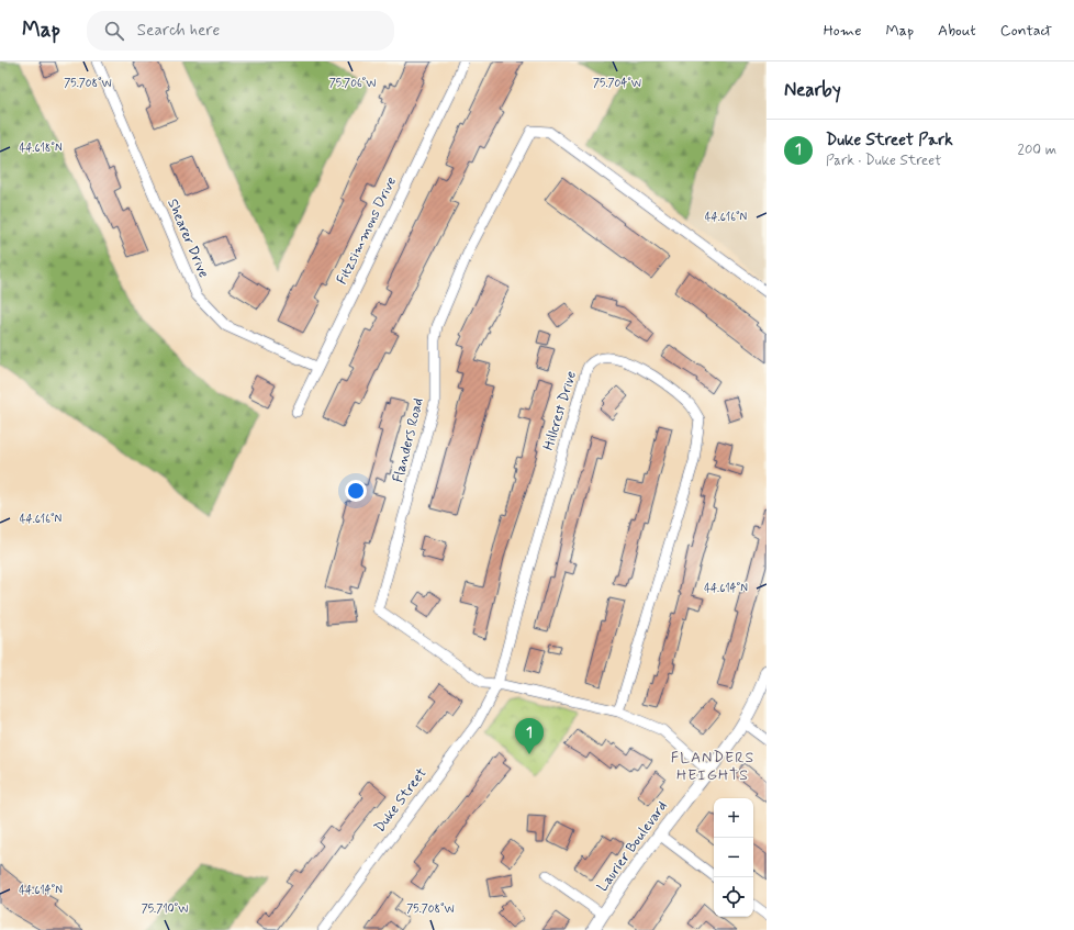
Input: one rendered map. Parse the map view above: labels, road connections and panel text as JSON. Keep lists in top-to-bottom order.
{
  "streets": {
    "street": [
      "Fitzsimmons Drive",
      "Shearer Drive",
      "Hillcrest Drive",
      "Flanders Road",
      "Duke Street",
      "Laurier Boulevard"
    ]
  },
  "crossings": [
    ["Fitzsimmons Drive", "Shearer Drive"],
    ["Hillcrest Drive", "Flanders Road"],
    ["Hillcrest Drive", "Duke Street"],
    ["Flanders Road", "Duke Street"],
    ["Flanders Road", "Laurier Boulevard"]
  ],
  "districts": ["FLANDERS HEIGHTS"],
  "page": {
    "header": "Map",
    "search": "Search here",
    "nav": [
      "Home",
      "Map",
      "About",
      "Contact"
    ],
    "heading": "Nearby",
    "list": [
      {
        "mark": "1",
        "name": "Duke Street Park",
        "note": "Park · Duke Street",
        "value": "200 m"
      }
    ],
    "pins": "1",
    "map_buttons": ["+", "−"]
  },
  "coordinates": [
    "75.708°W",
    "75.706°W",
    "75.704°W",
    "44.618°N",
    "44.616°N",
    "44.614°N",
    "75.710°W"
  ]
}
